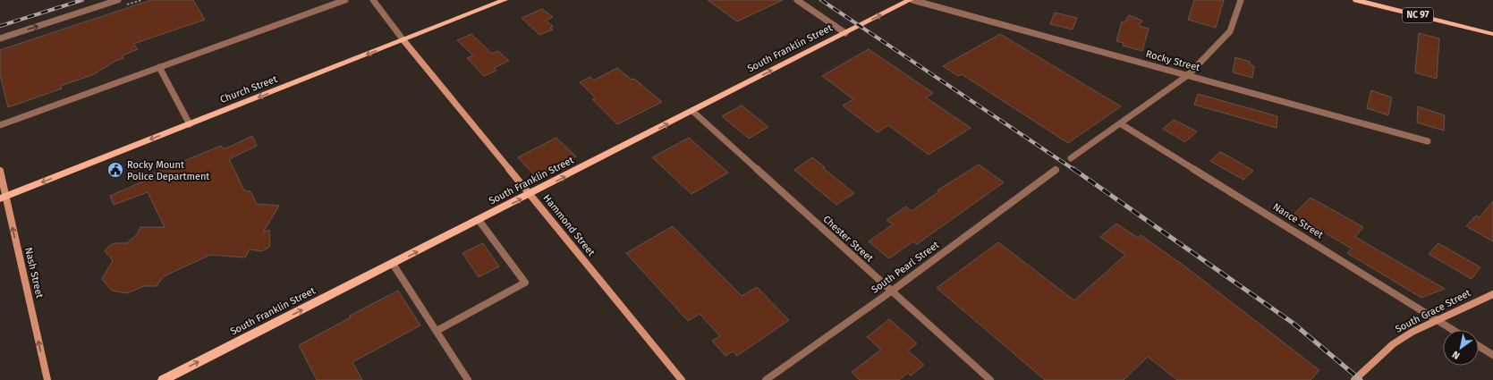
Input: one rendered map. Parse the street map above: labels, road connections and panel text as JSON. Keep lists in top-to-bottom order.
{
  "streets": {
    "main road": ["NC 97", "South Franklin Street", "Church Street"],
    "street": [
      "Rocky Street",
      "Nance Street",
      "Hammond Street",
      "Chester Street",
      "South Pearl Street",
      "Nash Street",
      "South Grace Street"
    ]
  },
  "crossings": [
    ["South Franklin Street", "Rocky Street"],
    ["South Franklin Street", "Hammond Street"],
    ["South Franklin Street", "Chester Street"],
    ["Church Street", "Hammond Street"],
    ["Church Street", "Nash Street"],
    ["Nance Street", "South Grace Street"],
    ["Chester Street", "South Pearl Street"]
  ],
  "one_way": ["South Franklin Street", "Church Street", "Nash Street"],
  "places": {
    "public building": ["Rocky Mount Police Department"]
  },
  "north": "bottom left"
}
